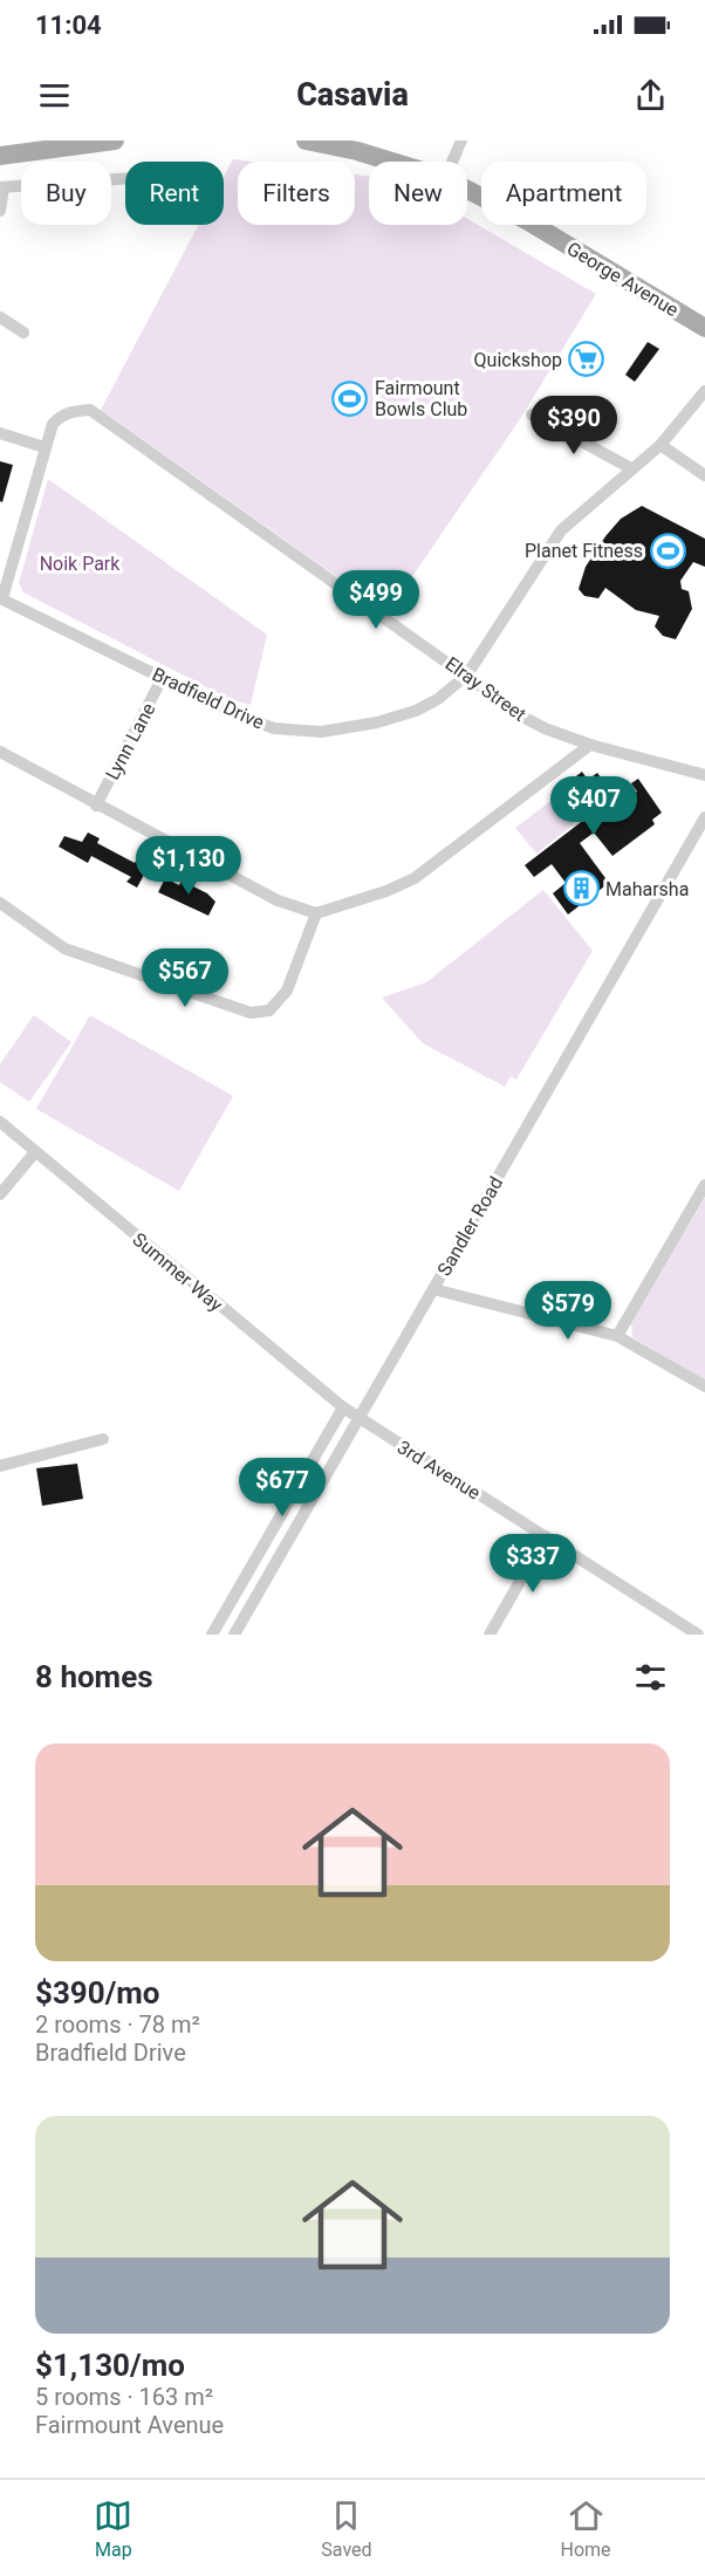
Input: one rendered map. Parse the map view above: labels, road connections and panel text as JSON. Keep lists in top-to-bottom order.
{
  "streets": {
    "main road": ["George Avenue"],
    "street": [
      "Elray Street",
      "Bradfield Drive",
      "Lynn Lane",
      "Sandler Road",
      "Summer Way",
      "3rd Avenue"
    ]
  },
  "crossings": [
    ["Elray Street", "Bradfield Drive"],
    ["Bradfield Drive", "Lynn Lane"],
    ["Sandler Road", "Summer Way"],
    ["Sandler Road", "3rd Avenue"],
    ["Summer Way", "3rd Avenue"]
  ],
  "parks": ["Noik Park"],
  "places": {
    "supermarket": ["Quickshop"],
    "sports": ["Fairmount Bowls Club", "Planet Fitness"],
    "building": ["Maharsha"]
  },
  "page": {
    "status": "11:04",
    "header": "Casavia",
    "chip": [
      "Buy",
      "Rent",
      "Filters",
      "New",
      "Apartment"
    ],
    "price": [
      "$390",
      "$499",
      "$407",
      "$1,130",
      "$567",
      "$579",
      "$677",
      "$337"
    ],
    "heading": "8 homes",
    "list": [
      {
        "name": "$390/mo",
        "note": "2 rooms · 78 m² · Bradfield Drive"
      },
      {
        "name": "$1,130/mo",
        "note": "5 rooms · 163 m² · Fairmount Avenue"
      }
    ],
    "tabs": ["Map", "Saved", "Home"]
  }
}
